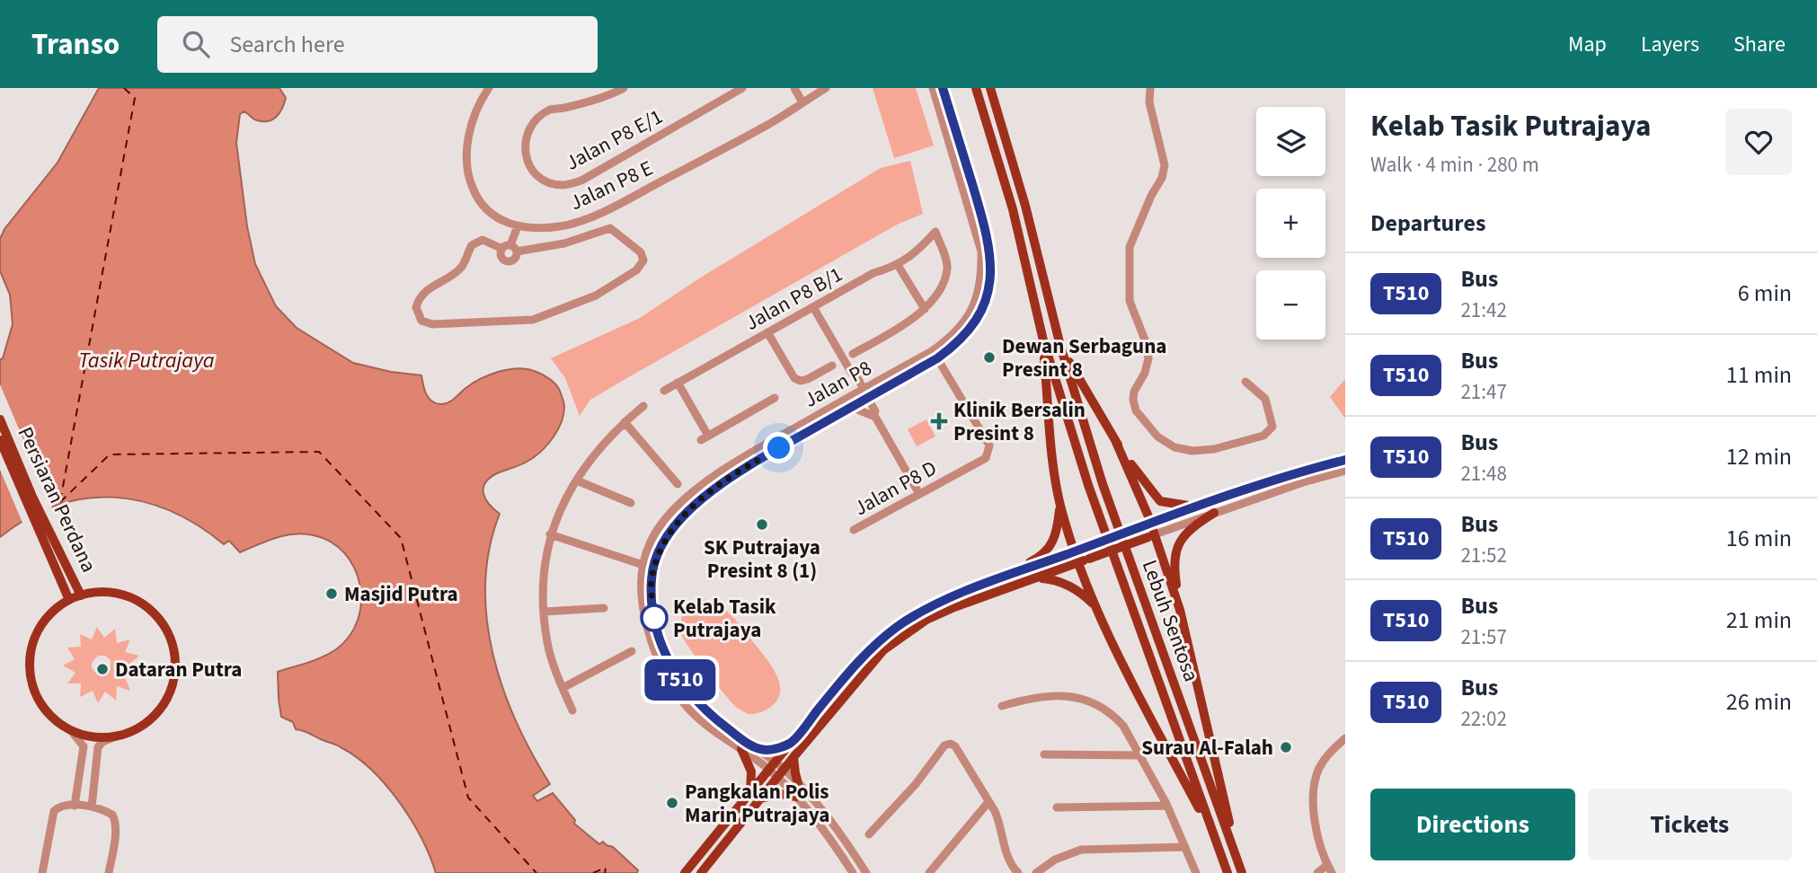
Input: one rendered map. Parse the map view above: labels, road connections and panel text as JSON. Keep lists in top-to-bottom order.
{
  "streets": {
    "main road": ["Persiaran Perdana", "Lebuh Sentosa"],
    "street": [
      "Jalan P8 E/1",
      "Jalan P8 E",
      "Jalan P8 B/1",
      "Jalan P8",
      "Jalan P8 D"
    ]
  },
  "crossings": [
    ["Jalan P8", "Jalan P8 D"]
  ],
  "water": ["Tasik Putrajaya"],
  "places": {
    "other": [
      "Dewan Serbaguna Presint 8",
      "SK Putrajaya Presint 8 (1)",
      "Masjid Putra",
      "Kelab Tasik Putrajaya",
      "Dataran Putra",
      "Surau Al-Falah",
      "Pangkalan Polis Marin Putrajaya"
    ],
    "health": ["Klinik Bersalin Presint 8"]
  },
  "lines": ["bus line T510"],
  "page": {
    "header": "Transo",
    "search": "Search here",
    "nav": ["Map", "Layers", "Share"],
    "on_map": "T510",
    "heading": [
      ["Kelab Tasik Putrajaya", "Walk · 4 min · 280 m"],
      "Departures"
    ],
    "map_buttons": ["+", "−"],
    "list": [
      {
        "mark": "T510",
        "name": "Bus",
        "note": "21:42",
        "value": "6 min"
      },
      {
        "mark": "T510",
        "name": "Bus",
        "note": "21:47",
        "value": "11 min"
      },
      {
        "mark": "T510",
        "name": "Bus",
        "note": "21:48",
        "value": "12 min"
      },
      {
        "mark": "T510",
        "name": "Bus",
        "note": "21:52",
        "value": "16 min"
      },
      {
        "mark": "T510",
        "name": "Bus",
        "note": "21:57",
        "value": "21 min"
      },
      {
        "mark": "T510",
        "name": "Bus",
        "note": "22:02",
        "value": "26 min"
      }
    ],
    "buttons": ["Directions", "Tickets"]
  }
}
